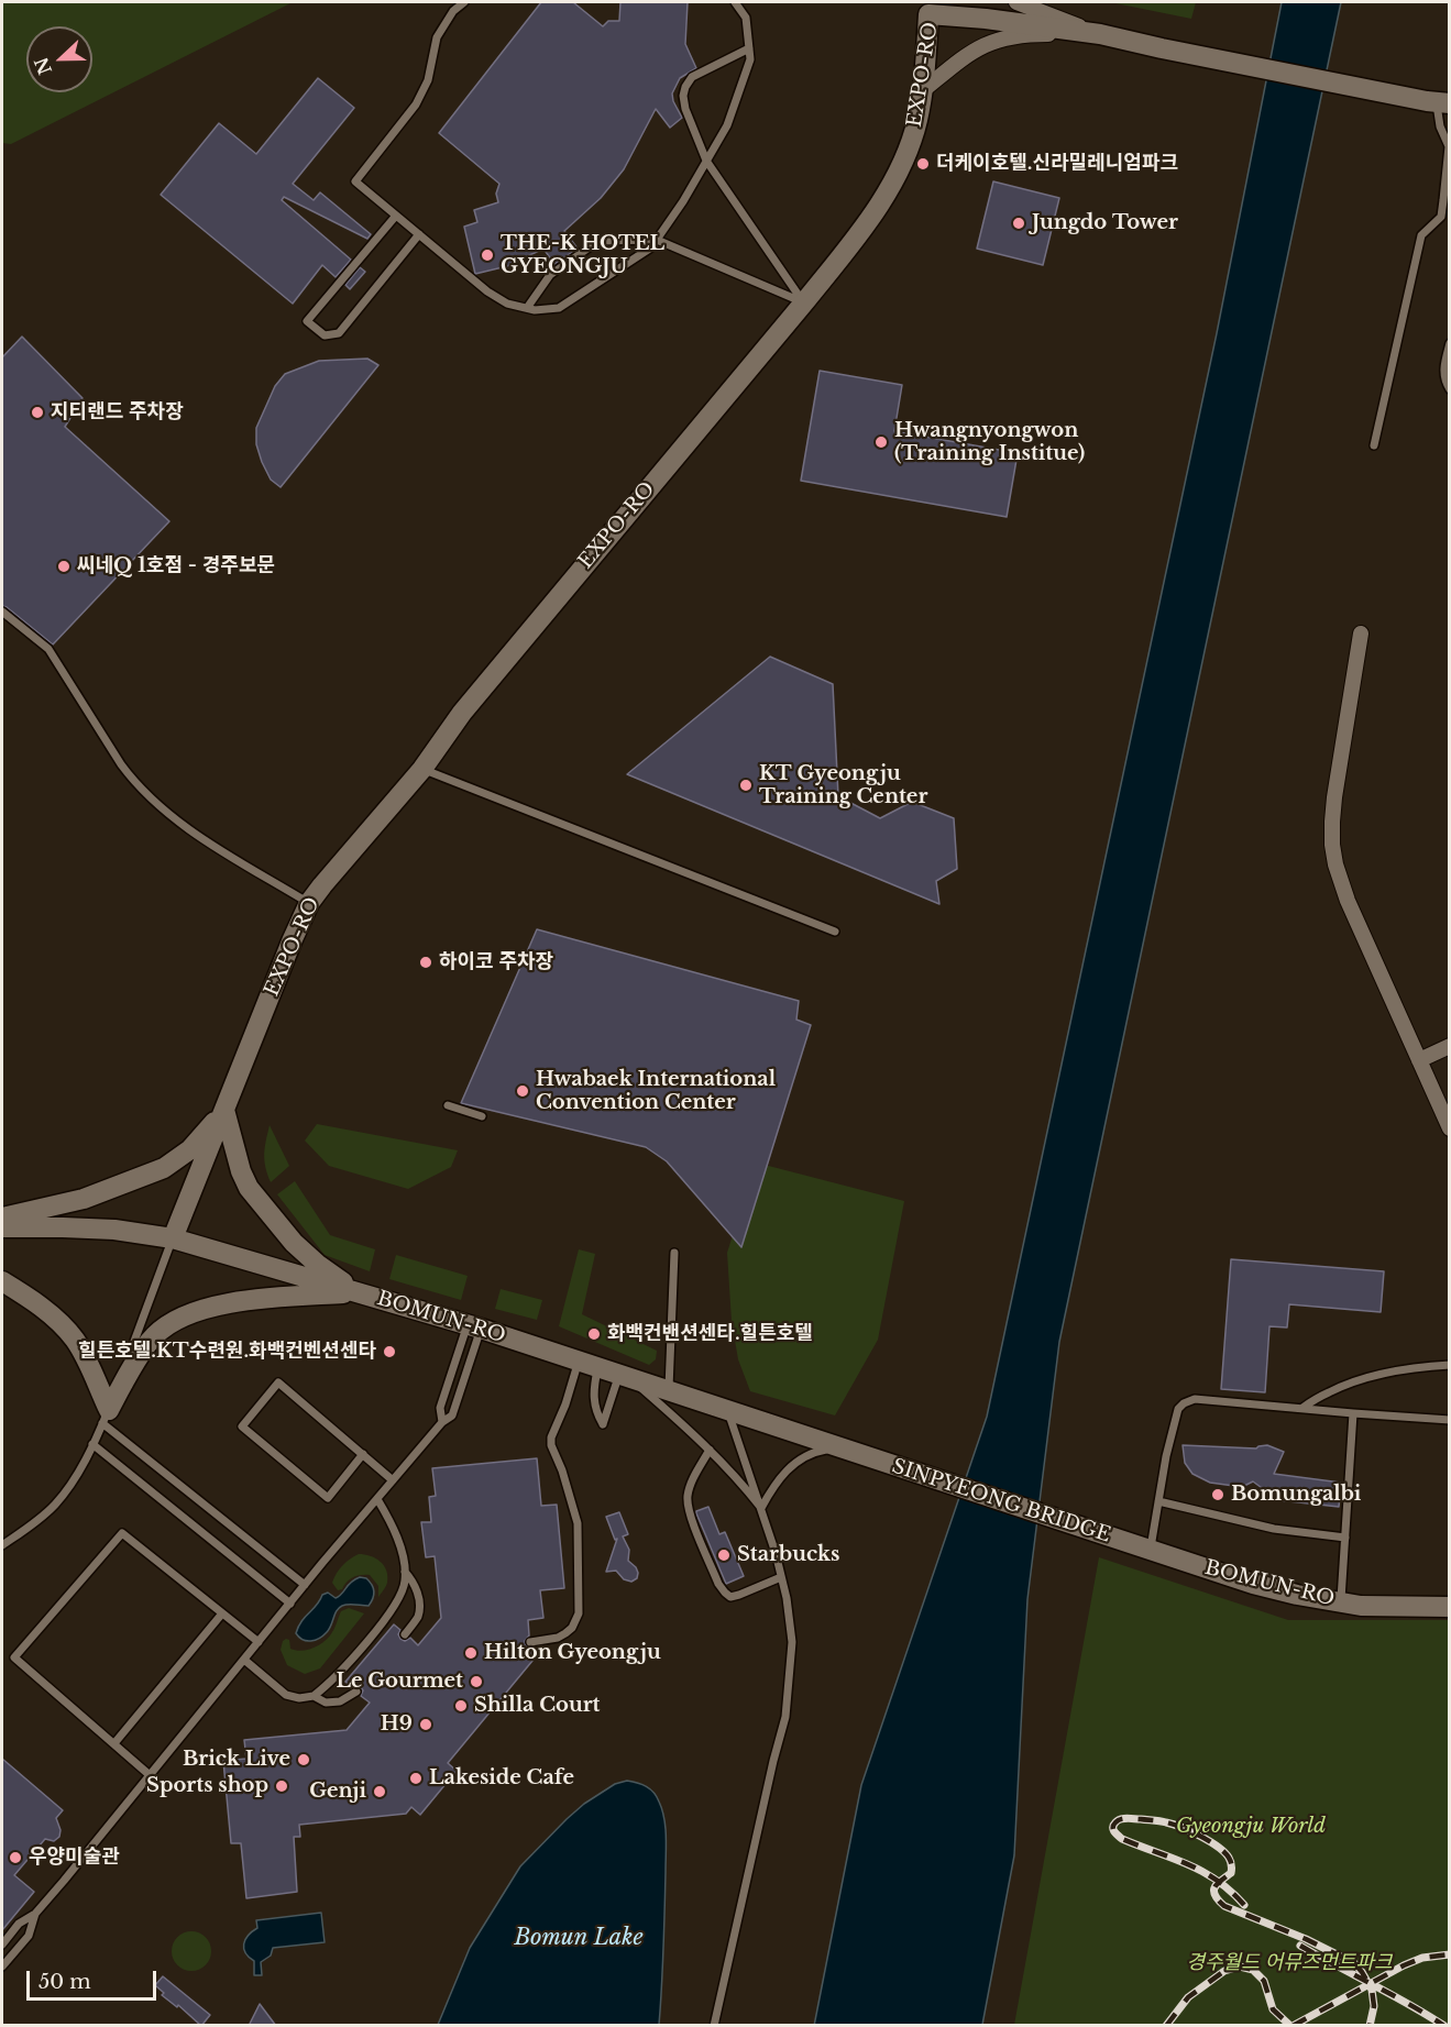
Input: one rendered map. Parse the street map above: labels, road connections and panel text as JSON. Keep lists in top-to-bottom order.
{
  "streets": {
    "main road": ["EXPO-RO", "BOMUN-RO", "SINPYEONG BRIDGE"]
  },
  "crossings": [
    ["EXPO-RO", "BOMUN-RO"],
    ["BOMUN-RO", "SINPYEONG BRIDGE"]
  ],
  "water": ["Bomun Lake"],
  "parks": ["Gyeongju World", "경주월드 어뮤즈먼트파크"],
  "places": [
    "더케이호텔.신라밀레니엄파크",
    "Jungdo Tower",
    "THE-K HOTEL GYEONGJU",
    "지티랜드 주차장",
    "Hwangnyongwon (Training Institue)",
    "씨네Q 1호점 - 경주보문",
    "KT Gyeongju Training Center",
    "하이코 주차장",
    "Hwabaek International Convention Center",
    "화백컨밴션센타.힐튼호텔",
    "힐튼호텔.KT수련원.화백컨벤션센타",
    "Bomungalbi",
    "Starbucks",
    "Hilton Gyeongju",
    "Le Gourmet",
    "Shilla Court",
    "H9",
    "Brick Live",
    "Lakeside Cafe",
    "Sports shop",
    "Genji",
    "우양미술관"
  ],
  "scale_bar": "50 m",
  "north": "left"
}
